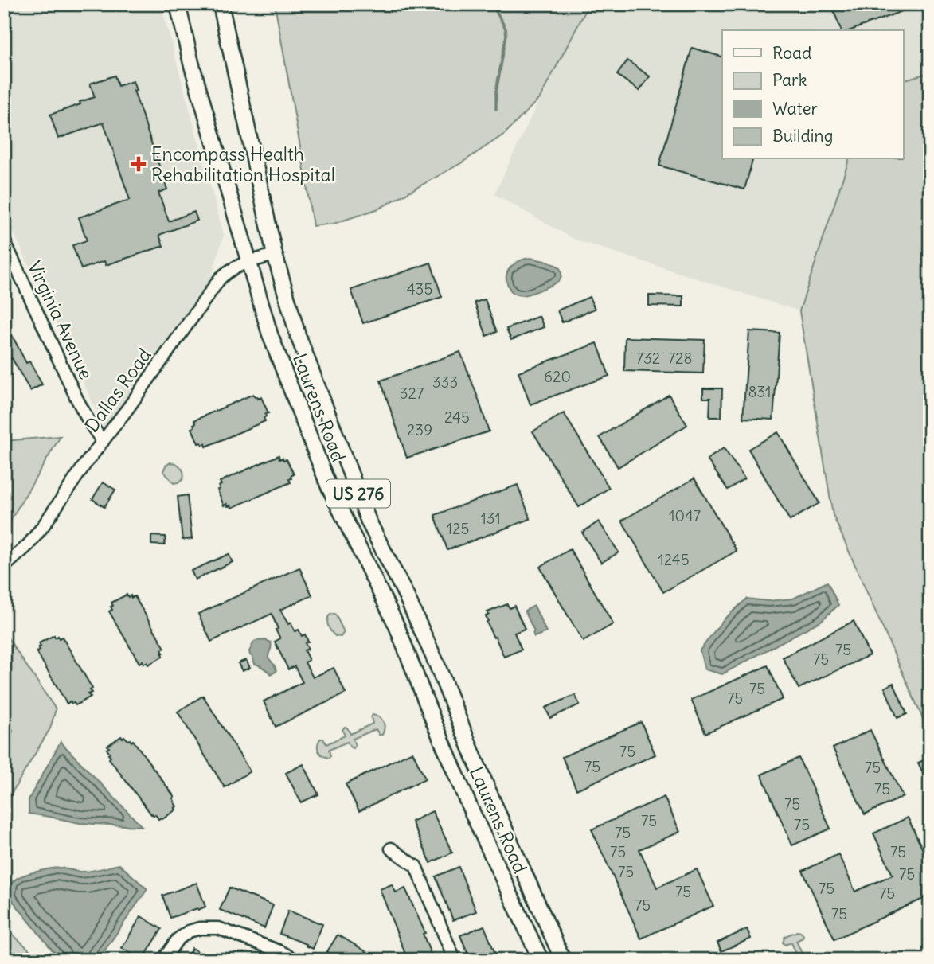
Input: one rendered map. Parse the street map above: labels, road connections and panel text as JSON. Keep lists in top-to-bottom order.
{
  "streets": {
    "main road": ["Laurens Road", "US 276"],
    "street": ["Virginia Avenue", "Dallas Road"]
  },
  "crossings": [
    ["Virginia Avenue", "Dallas Road"],
    ["Dallas Road", "Laurens Road"]
  ],
  "places": {
    "health": ["Encompass Health Rehabilitation Hospital"]
  },
  "house_numbers": [
    "435",
    "732",
    "728",
    "620",
    "333",
    "831",
    "327",
    "245",
    "239",
    "1047",
    "131",
    "125",
    "1245",
    "75",
    "75",
    "75",
    "75",
    "75",
    "75",
    "75",
    "75",
    "75",
    "75",
    "75",
    "75",
    "75",
    "75",
    "75",
    "75",
    "75",
    "75",
    "75",
    "75",
    "75"
  ],
  "legend": [
    "Road",
    "Park",
    "Water",
    "Building"
  ]
}
